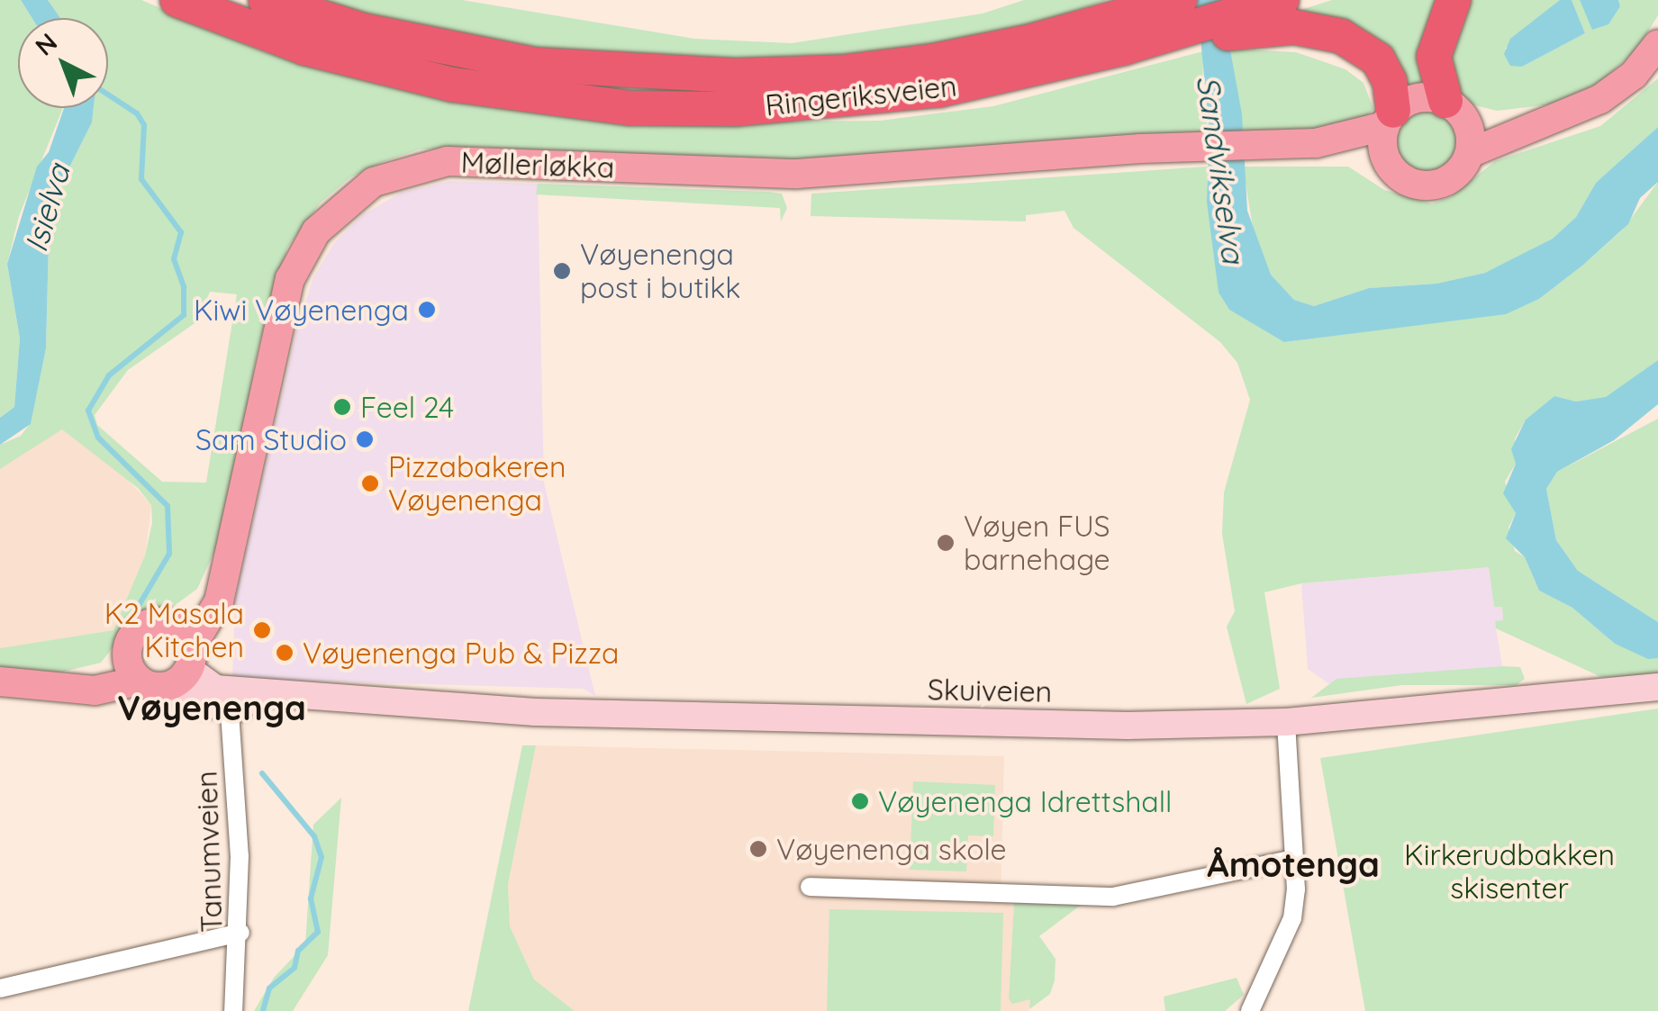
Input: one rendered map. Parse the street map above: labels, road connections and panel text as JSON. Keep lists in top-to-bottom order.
{
  "streets": {
    "highway": ["Ringeriksveien"],
    "main road": ["Møllerløkka", "Skuiveien"],
    "street": ["Tanumveien"]
  },
  "crossings": [
    ["Møllerløkka", "Skuiveien"],
    ["Skuiveien", "Tanumveien"]
  ],
  "districts": ["Vøyenenga", "Åmotenga"],
  "water": ["Sandvikselva", "Isielva"],
  "parks": ["Kirkerudbakken skisenter"],
  "places": [
    "Vøyenenga post i butikk",
    "Kiwi Vøyenenga",
    "Feel 24",
    "Sam Studio",
    "Pizzabakeren Vøyenenga",
    "Vøyen FUS barnehage",
    "K2 Masala Kitchen",
    "Vøyenenga Pub & Pizza",
    "Vøyenenga Idrettshall",
    "Vøyenenga skole"
  ],
  "north": "top left"
}
